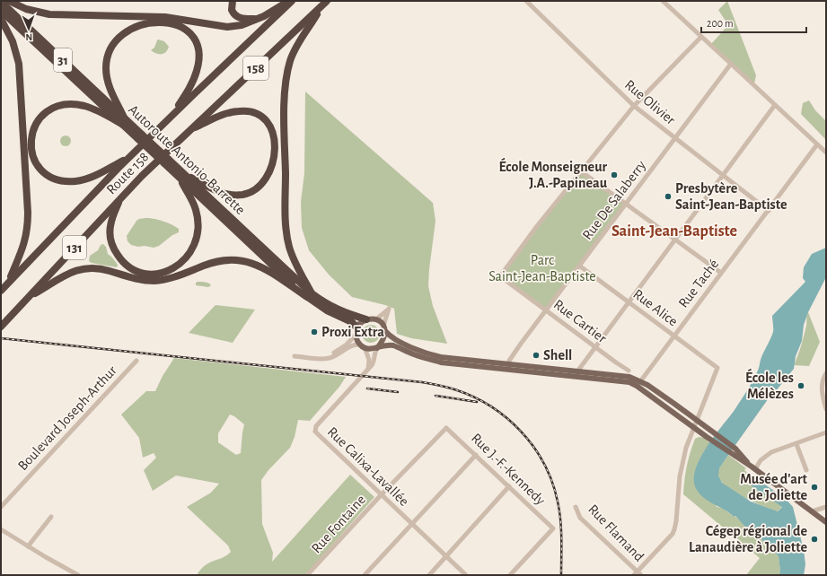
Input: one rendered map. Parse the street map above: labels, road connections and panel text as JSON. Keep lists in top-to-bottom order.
{
  "streets": {
    "highway": [
      "31",
      "158",
      "Autoroute Antonio-Barrette",
      "Route 158",
      "131"
    ],
    "street": [
      "Rue Olivier",
      "Rue De Salaberry",
      "Rue Taché",
      "Rue Alice",
      "Rue Cartier",
      "Boulevard Joseph-Arthur",
      "Rue Calixa-Lavallée",
      "Rue J.-F.-Kennedy",
      "Rue Fontaine",
      "Rue Flamand"
    ]
  },
  "crossings": [
    ["Rue Olivier", "Rue De Salaberry"],
    ["Rue Olivier", "Rue Taché"],
    ["Autoroute Antonio-Barrette", "Rue Calixa-Lavallée"],
    ["Rue De Salaberry", "Rue Alice"],
    ["Rue De Salaberry", "Rue Cartier"],
    ["Rue Taché", "Rue Alice"],
    ["Rue Calixa-Lavallée", "Rue Fontaine"],
    ["Rue J.-F.-Kennedy", "Rue Fontaine"]
  ],
  "districts": ["Saint-Jean-Baptiste"],
  "parks": ["Parc Saint-Jean-Baptiste"],
  "places": [
    "École Monseigneur J.A.-Papineau",
    "Presbytère Saint-Jean-Baptiste",
    "Proxi Extra",
    "Shell",
    "École les Mélèzes",
    "Musée d'art de Joliette",
    "Cégep régional de Lanaudière à Joliette"
  ],
  "scale_bar": "200 m",
  "north": "bottom"
}
